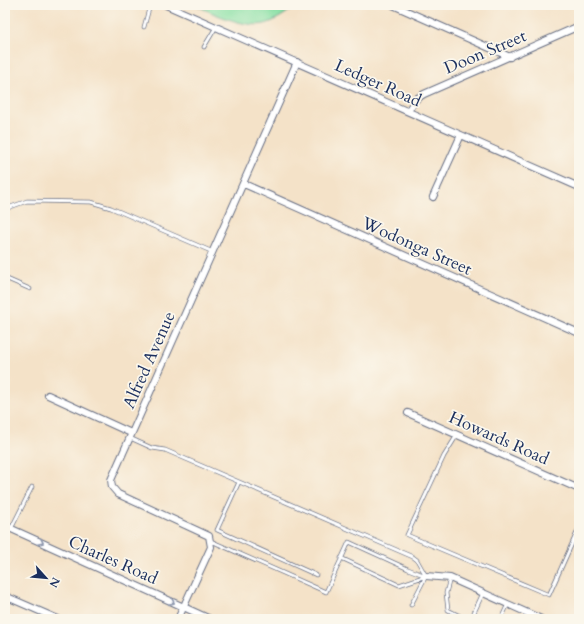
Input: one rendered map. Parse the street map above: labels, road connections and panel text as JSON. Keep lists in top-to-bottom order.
{
  "streets": {
    "street": [
      "Doon Street",
      "Ledger Road",
      "Wodonga Street",
      "Alfred Avenue",
      "Howards Road",
      "Charles Road"
    ]
  },
  "crossings": [
    ["Doon Street", "Ledger Road"],
    ["Ledger Road", "Alfred Avenue"],
    ["Wodonga Street", "Alfred Avenue"]
  ],
  "one_way": ["Charles Road"],
  "north": "bottom right"
}
